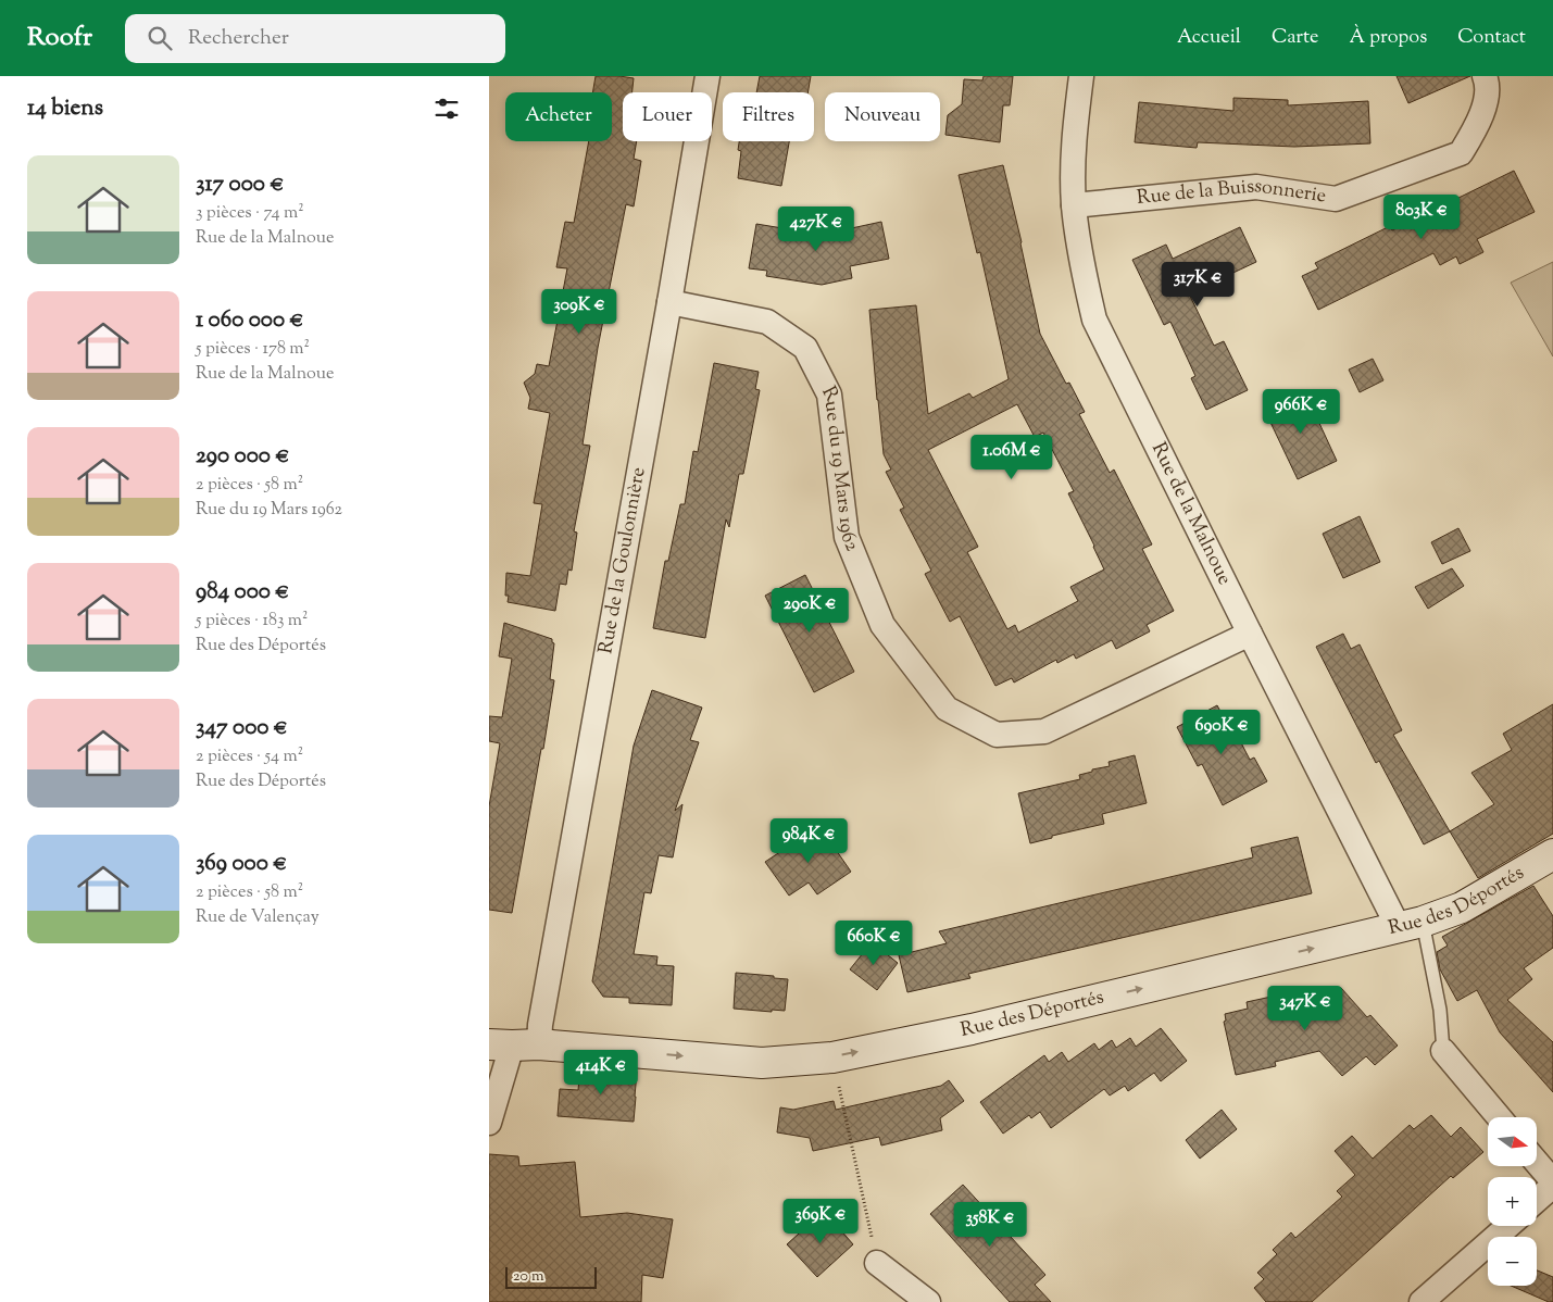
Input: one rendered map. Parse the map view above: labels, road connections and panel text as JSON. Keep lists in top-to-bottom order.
{
  "streets": {
    "street": [
      "Rue de la Buissonnerie",
      "Rue du 19 Mars 1962",
      "Rue de la Malnoue",
      "Rue de la Goulonnière",
      "Rue des Déportés"
    ]
  },
  "crossings": [
    ["Rue de la Buissonnerie", "Rue de la Malnoue"],
    ["Rue du 19 Mars 1962", "Rue de la Malnoue"],
    ["Rue du 19 Mars 1962", "Rue de la Goulonnière"],
    ["Rue de la Malnoue", "Rue des Déportés"],
    ["Rue de la Goulonnière", "Rue des Déportés"]
  ],
  "one_way": ["Rue des Déportés"],
  "scale_bar": "20 m",
  "north": "right",
  "page": {
    "header": "Roofr",
    "search": "Rechercher",
    "nav": [
      "Accueil",
      "Carte",
      "À propos",
      "Contact"
    ],
    "heading": "14 biens",
    "chip": [
      "Acheter",
      "Louer",
      "Filtres",
      "Nouveau"
    ],
    "list": [
      {
        "name": "317 000 €",
        "note": "3 pièces · 74 m² · Rue de la Malnoue"
      },
      {
        "name": "1 060 000 €",
        "note": "5 pièces · 178 m² · Rue de la Malnoue"
      },
      {
        "name": "290 000 €",
        "note": "2 pièces · 58 m² · Rue du 19 Mars 1962"
      },
      {
        "name": "984 000 €",
        "note": "5 pièces · 183 m² · Rue des Déportés"
      },
      {
        "name": "347 000 €",
        "note": "2 pièces · 54 m² · Rue des Déportés"
      },
      {
        "name": "369 000 €",
        "note": "2 pièces · 58 m² · Rue de Valençay"
      }
    ],
    "price": [
      "803K €",
      "427K €",
      "317K €",
      "309K €",
      "966K €",
      "1.06M €",
      "290K €",
      "690K €",
      "984K €",
      "660K €",
      "347K €",
      "414K €",
      "369K €",
      "358K €"
    ],
    "map_buttons": ["+", "−"],
    "scale": "20 m"
  }
}
